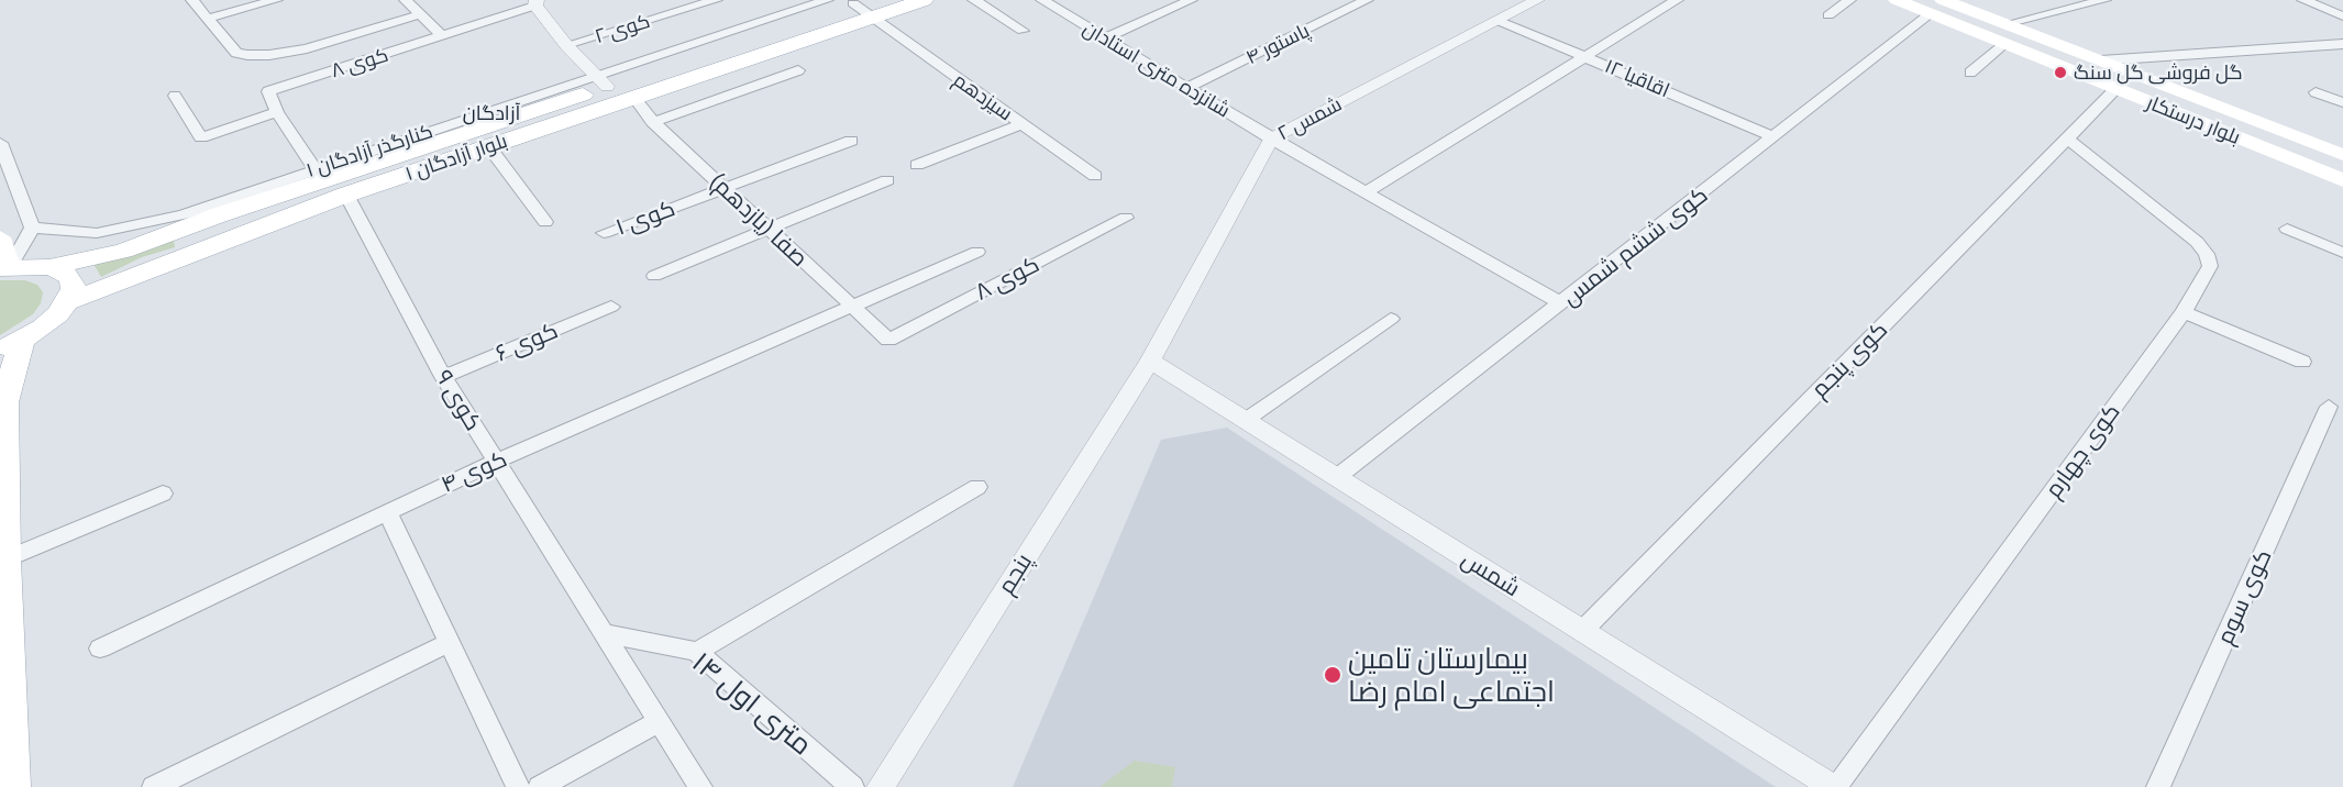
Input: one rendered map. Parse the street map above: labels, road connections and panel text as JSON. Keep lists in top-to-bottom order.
{
  "streets": {
    "main road": ["بلوار درستکار", "بلوار آزادگان ۱"],
    "street": [
      "کوی ۲",
      "پاستور ۴",
      "کوی ۸",
      "شانزده متری استادان",
      "اقاقیا ۱۲",
      "سیزدهم",
      "شمس ۲",
      "کنارگذر آزادگان ۱",
      "کوی ۱",
      "صفا (یازدهم)",
      "کوی ششم شمس",
      "کوی ۶",
      "کوی پنجم",
      "کوی ۹",
      "کوی چهارم",
      "کوی ۴",
      "پنجم",
      "شمس",
      "کوی سوم",
      "۱۴ متری اول"
    ]
  },
  "crossings": [
    ["پاستور ۴", "شانزده متری استادان"],
    ["کوی ۸", "صفا (یازدهم)"],
    ["شانزده متری استادان", "شمس ۲"],
    ["شانزده متری استادان", "کوی ششم شمس"],
    ["اقاقیا ۱۲", "شمس ۲"],
    ["اقاقیا ۱۲", "کوی ششم شمس"],
    ["سیزدهم", "بلوار آزادگان ۱"],
    ["شمس ۲", "پنجم"],
    ["شمس ۲", "شمس"],
    ["بلوار درستکار", "کوی ششم شمس"],
    ["بلوار درستکار", "کوی پنجم"],
    ["کنارگذر آزادگان ۱", "بلوار آزادگان ۱"],
    ["بلوار آزادگان ۱", "صفا (یازدهم)"],
    ["بلوار آزادگان ۱", "کوی ۹"],
    ["کوی ۱", "صفا (یازدهم)"],
    ["صفا (یازدهم)", "کوی ۴"],
    ["کوی ششم شمس", "شمس"],
    ["کوی ۶", "کوی ۹"],
    ["کوی پنجم", "کوی چهارم"],
    ["کوی پنجم", "شمس"],
    ["کوی ۹", "کوی ۴"],
    ["کوی ۹", "۱۴ متری اول"],
    ["کوی چهارم", "شمس"],
    ["پنجم", "شمس"]
  ],
  "districts": ["آزادگان"],
  "places": ["گل فروشی گل سنگ", "بیمارستان تامین اجتماعی امام رضا"]
}
